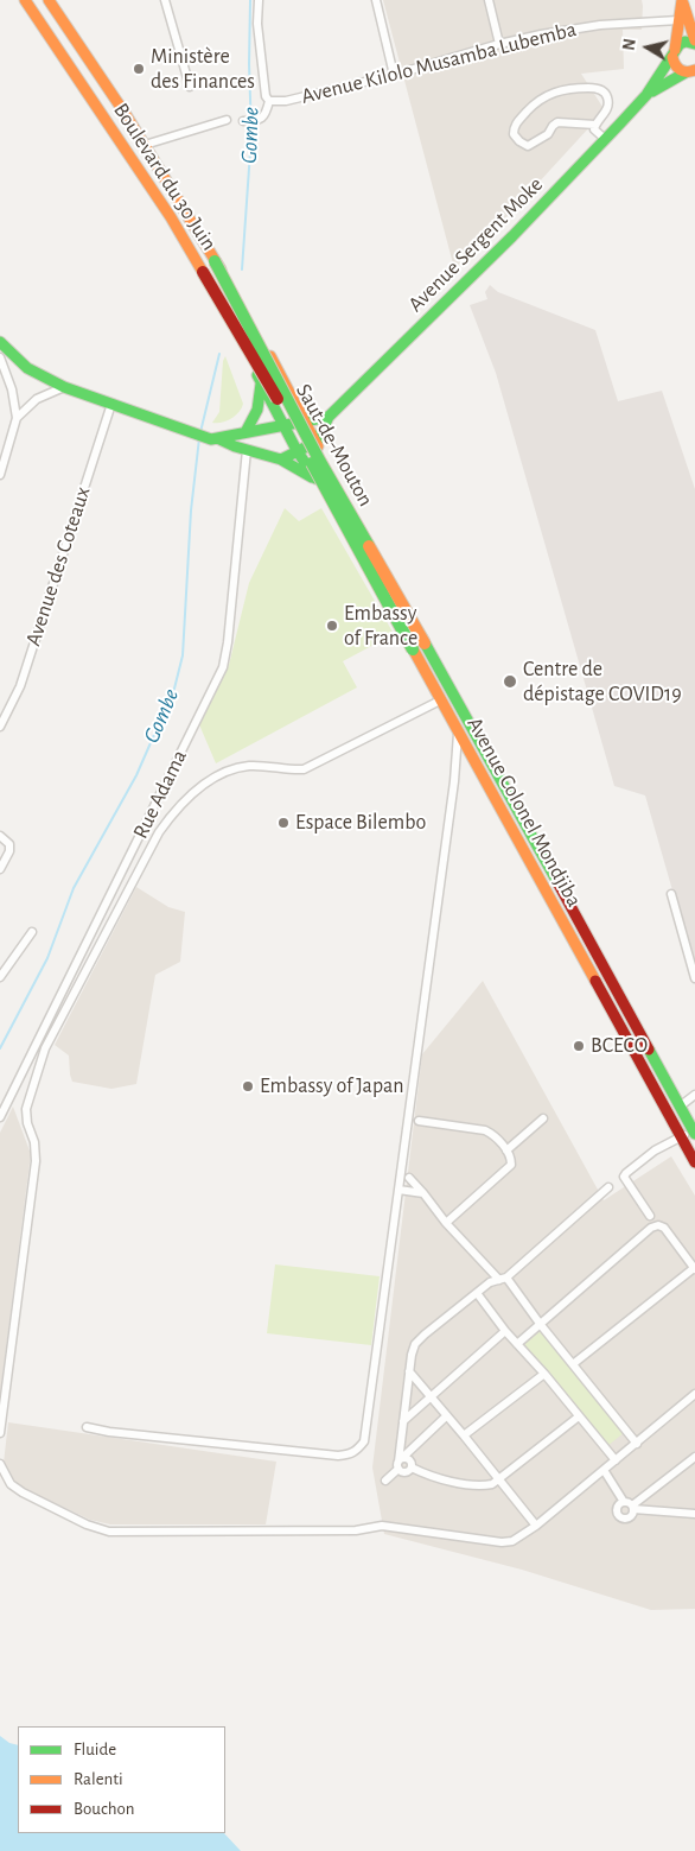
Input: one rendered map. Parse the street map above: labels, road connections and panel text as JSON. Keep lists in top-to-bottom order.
{
  "streets": {
    "main road": [
      "Boulevard du 30 Juin",
      "Avenue Sergent Moke",
      "Saut-de-Mouton",
      "Avenue Colonel Mondjiba"
    ],
    "street": ["Avenue Kilolo Musamba Lubemba", "Avenue des Coteaux", "Rue Adama"]
  },
  "crossings": [
    ["Avenue Kilolo Musamba Lubemba", "Avenue Sergent Moke"],
    ["Boulevard du 30 Juin", "Saut-de-Mouton"],
    ["Boulevard du 30 Juin", "Avenue Colonel Mondjiba"],
    ["Saut-de-Mouton", "Avenue Colonel Mondjiba"]
  ],
  "water": ["Gombe"],
  "places": [
    "Ministère des Finances",
    "Embassy of France",
    "Centre de dépistage COVID19",
    "Espace Bilembo",
    "BCECO",
    "Embassy of Japan"
  ],
  "legend": ["Fluide", "Ralenti", "Bouchon"],
  "north": "left"
}
